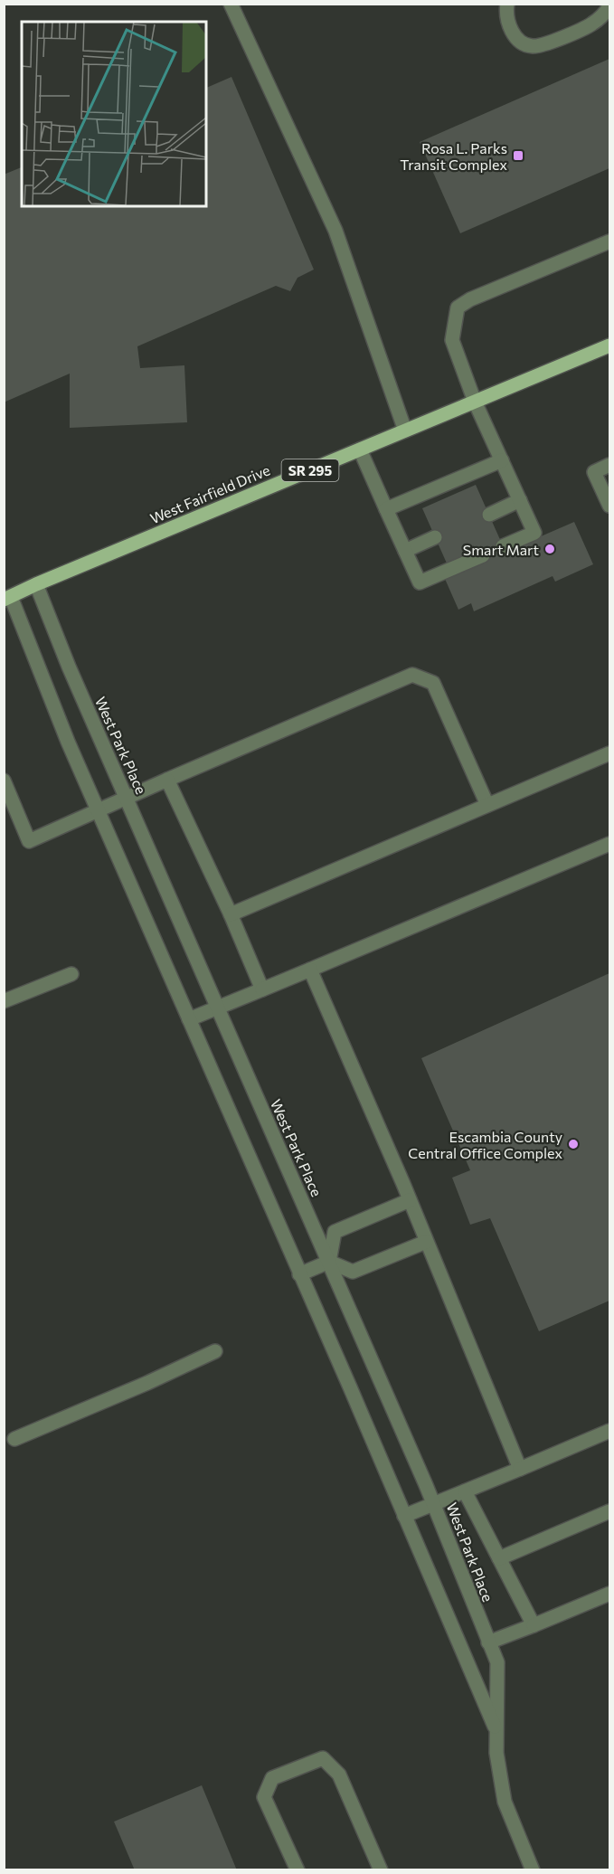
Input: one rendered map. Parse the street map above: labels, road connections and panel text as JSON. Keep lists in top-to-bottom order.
{
  "streets": {
    "main road": ["SR 295", "West Fairfield Drive"],
    "street": ["West Park Place"]
  },
  "crossings": [
    ["West Fairfield Drive", "West Park Place"]
  ],
  "places": {
    "transit": ["Rosa L. Parks Transit Complex"],
    "other": ["Smart Mart", "Escambia County Central Office Complex"]
  }
}
